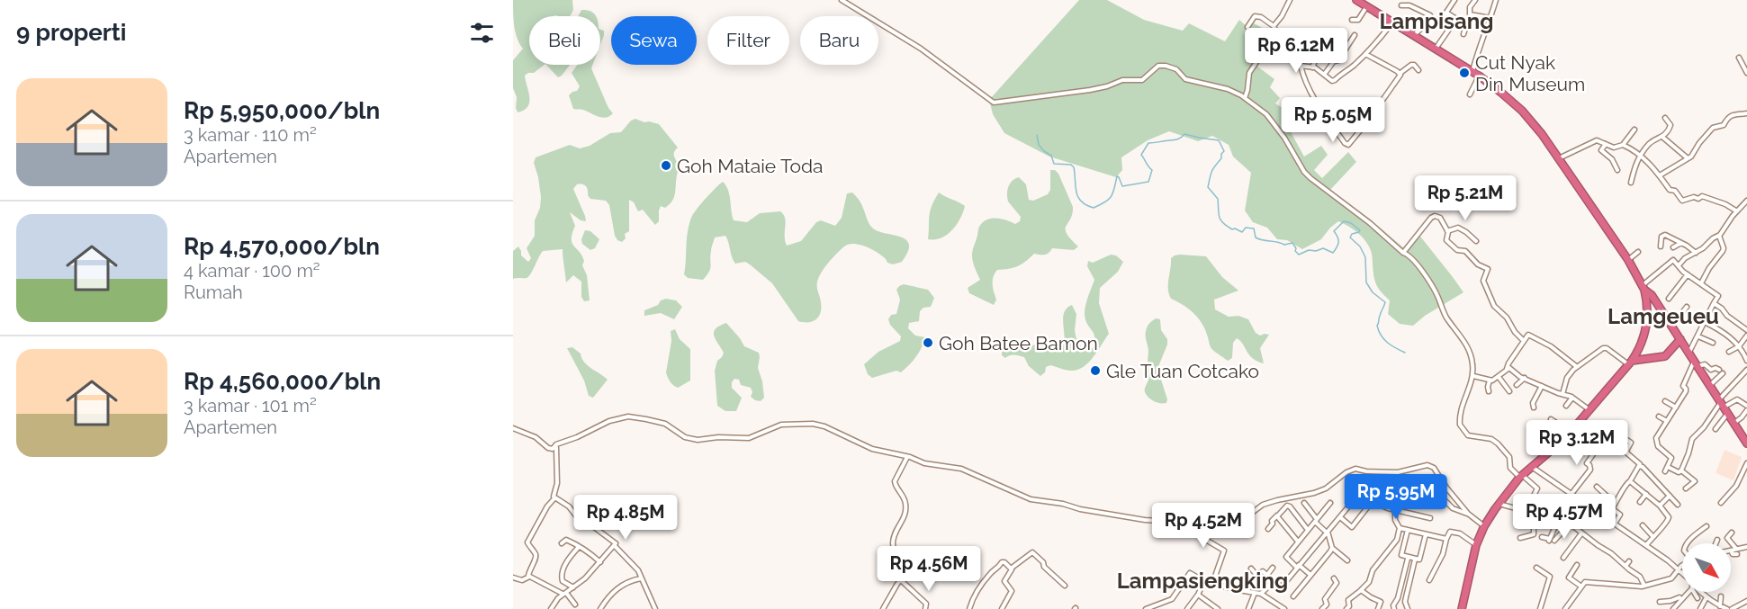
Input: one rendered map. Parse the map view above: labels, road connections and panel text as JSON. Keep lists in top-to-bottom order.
{
  "districts": ["Lampisang", "Lamgeueu", "Lampasiengking"],
  "places": [
    "Cut Nyak Din Museum",
    "Goh Mataie Toda",
    "Goh Batee Bamon",
    "Gle Tuan Cotcako"
  ],
  "north": "bottom right",
  "page": {
    "heading": "9 properti",
    "chip": [
      "Beli",
      "Sewa",
      "Filter",
      "Baru"
    ],
    "price": [
      "Rp 6.12M",
      "Rp 5.05M",
      "Rp 5.21M",
      "Rp 3.12M",
      "Rp 5.95M",
      "Rp 4.57M",
      "Rp 4.85M",
      "Rp 4.52M",
      "Rp 4.56M"
    ],
    "list": [
      {
        "name": "Rp 5,950,000/bln",
        "note": "3 kamar · 110 m² · Apartemen"
      },
      {
        "name": "Rp 4,570,000/bln",
        "note": "4 kamar · 100 m² · Rumah"
      },
      {
        "name": "Rp 4,560,000/bln",
        "note": "3 kamar · 101 m² · Apartemen"
      }
    ]
  }
}
